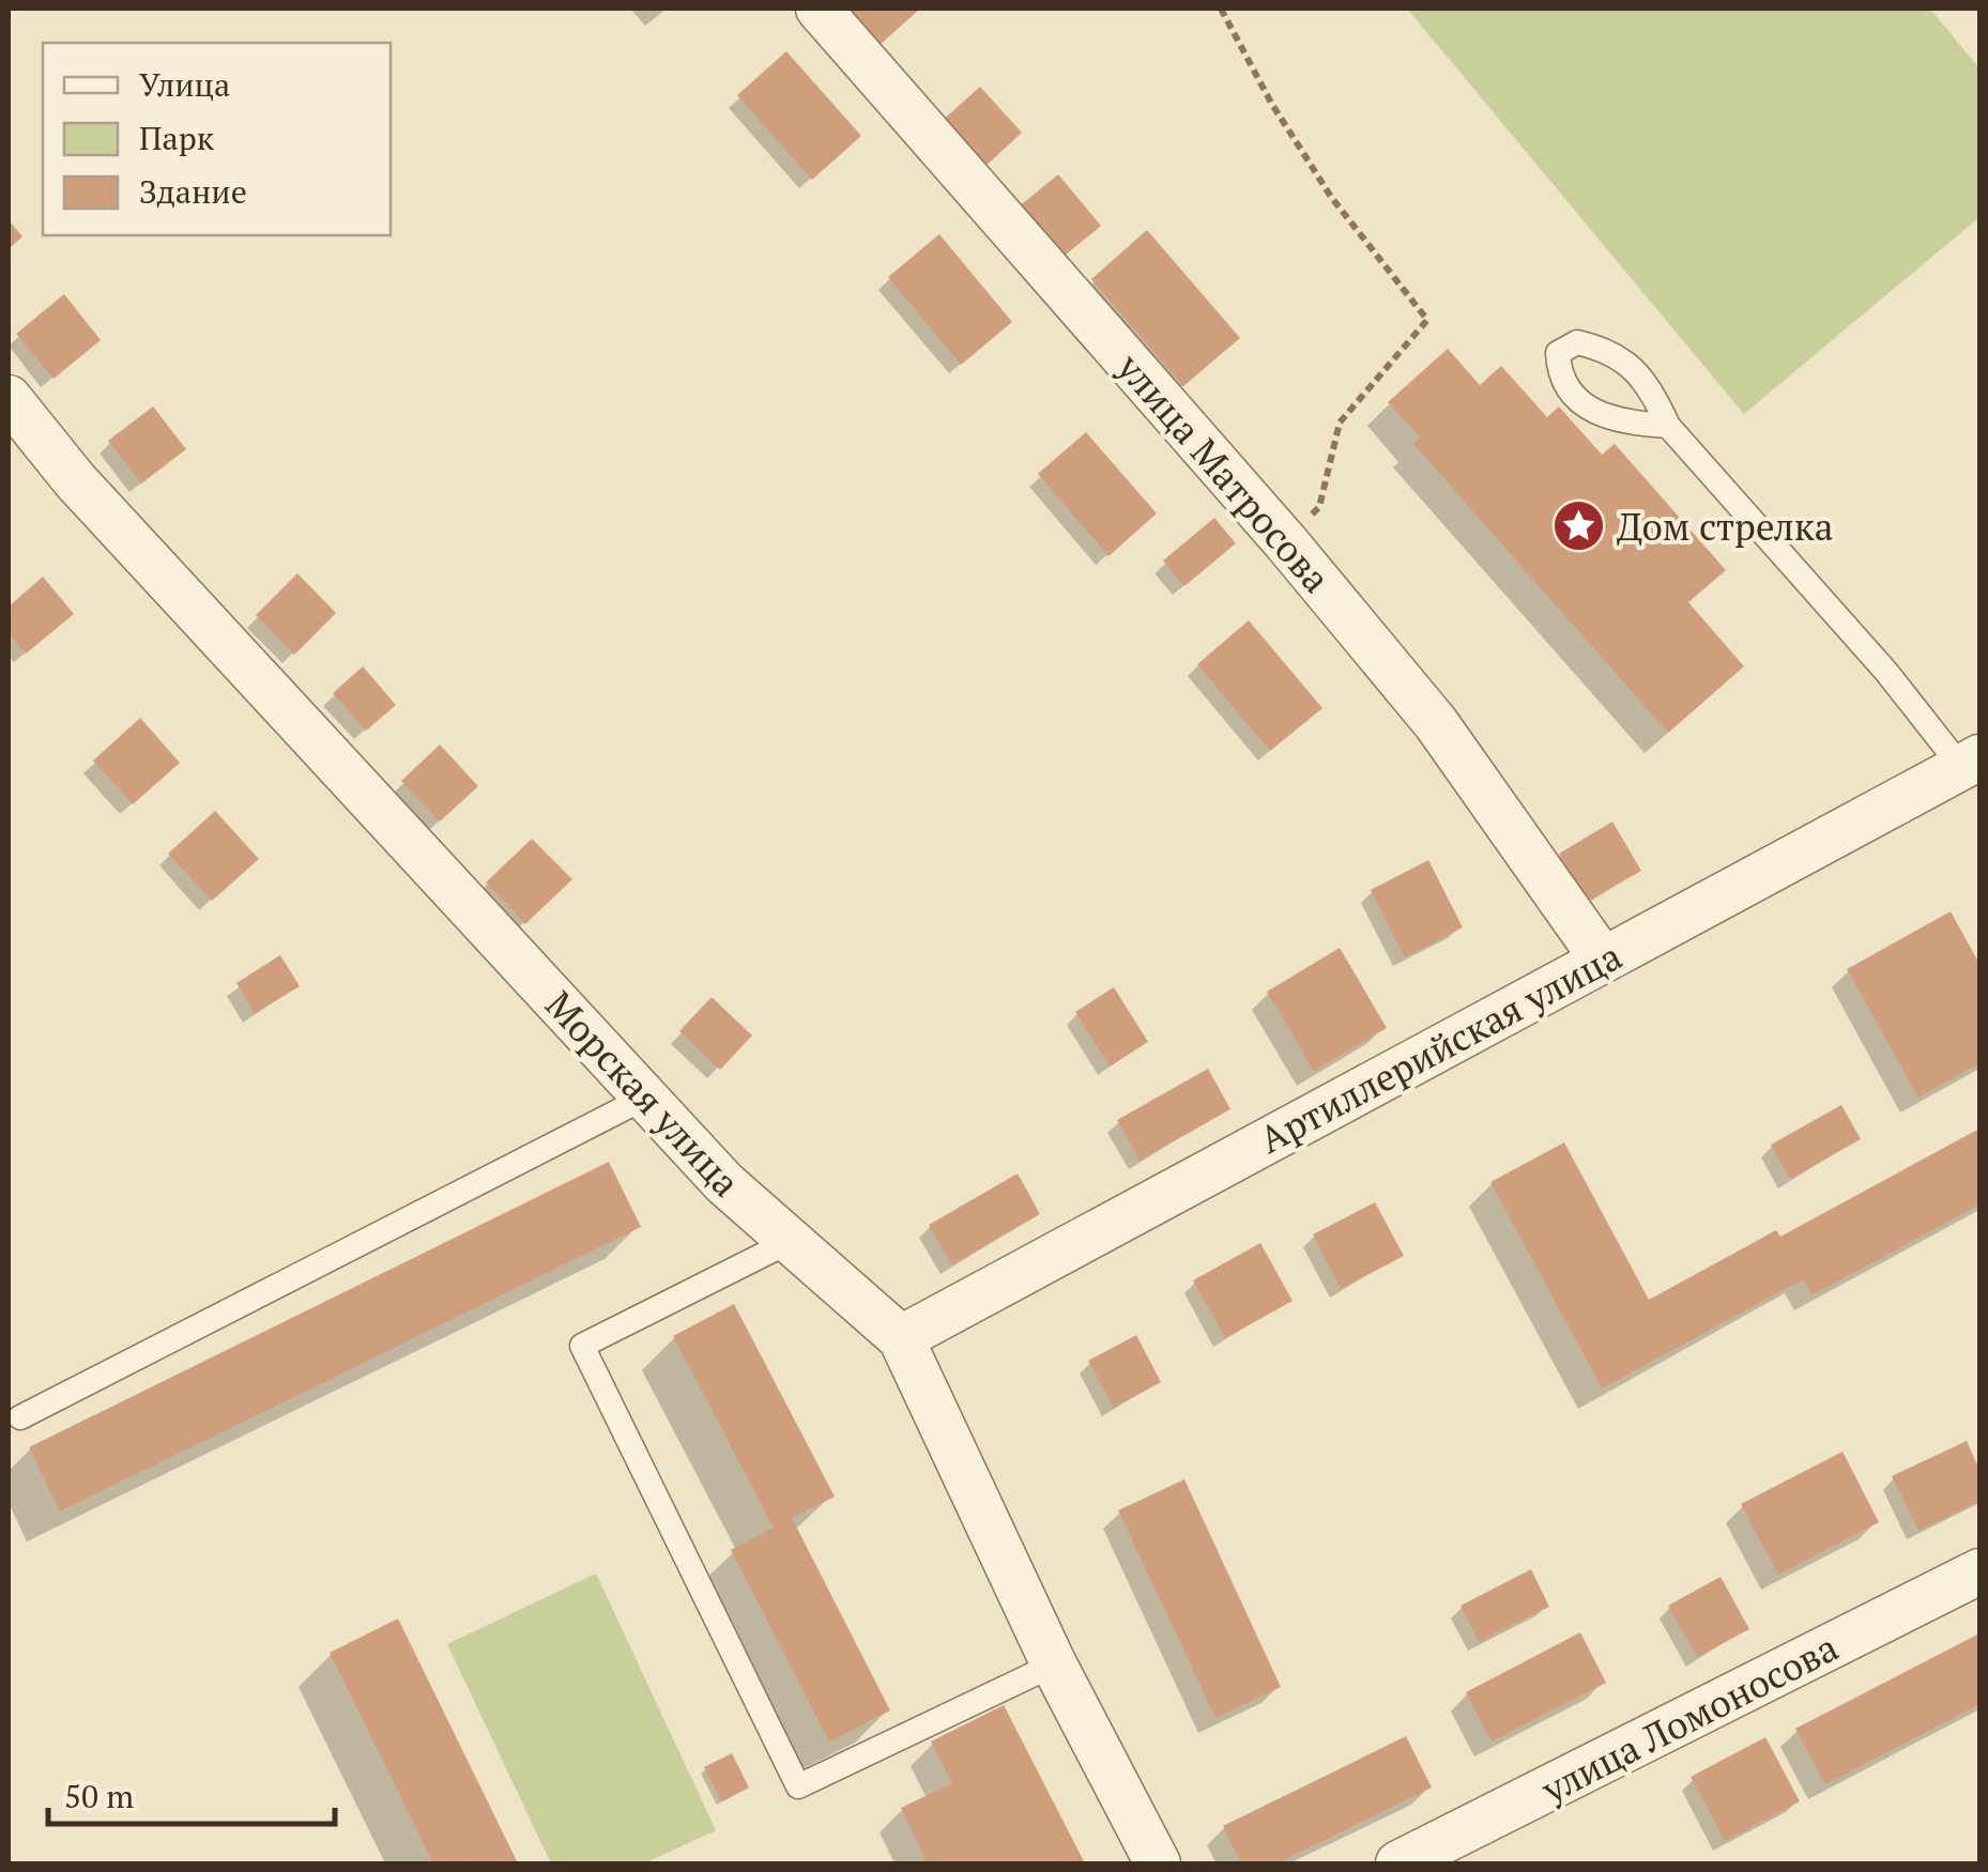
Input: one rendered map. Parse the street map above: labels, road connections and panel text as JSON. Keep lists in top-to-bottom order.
{
  "streets": {
    "street": [
      "улица Матросова",
      "Артиллерийская улица",
      "Морская улица",
      "улица Ломоносова"
    ]
  },
  "crossings": [
    ["улица Матросова", "Артиллерийская улица"],
    ["Артиллерийская улица", "Морская улица"]
  ],
  "places": {
    "place": ["Дом стрелка"]
  },
  "legend": ["Улица", "Парк", "Здание"],
  "scale_bar": "50 m"
}
